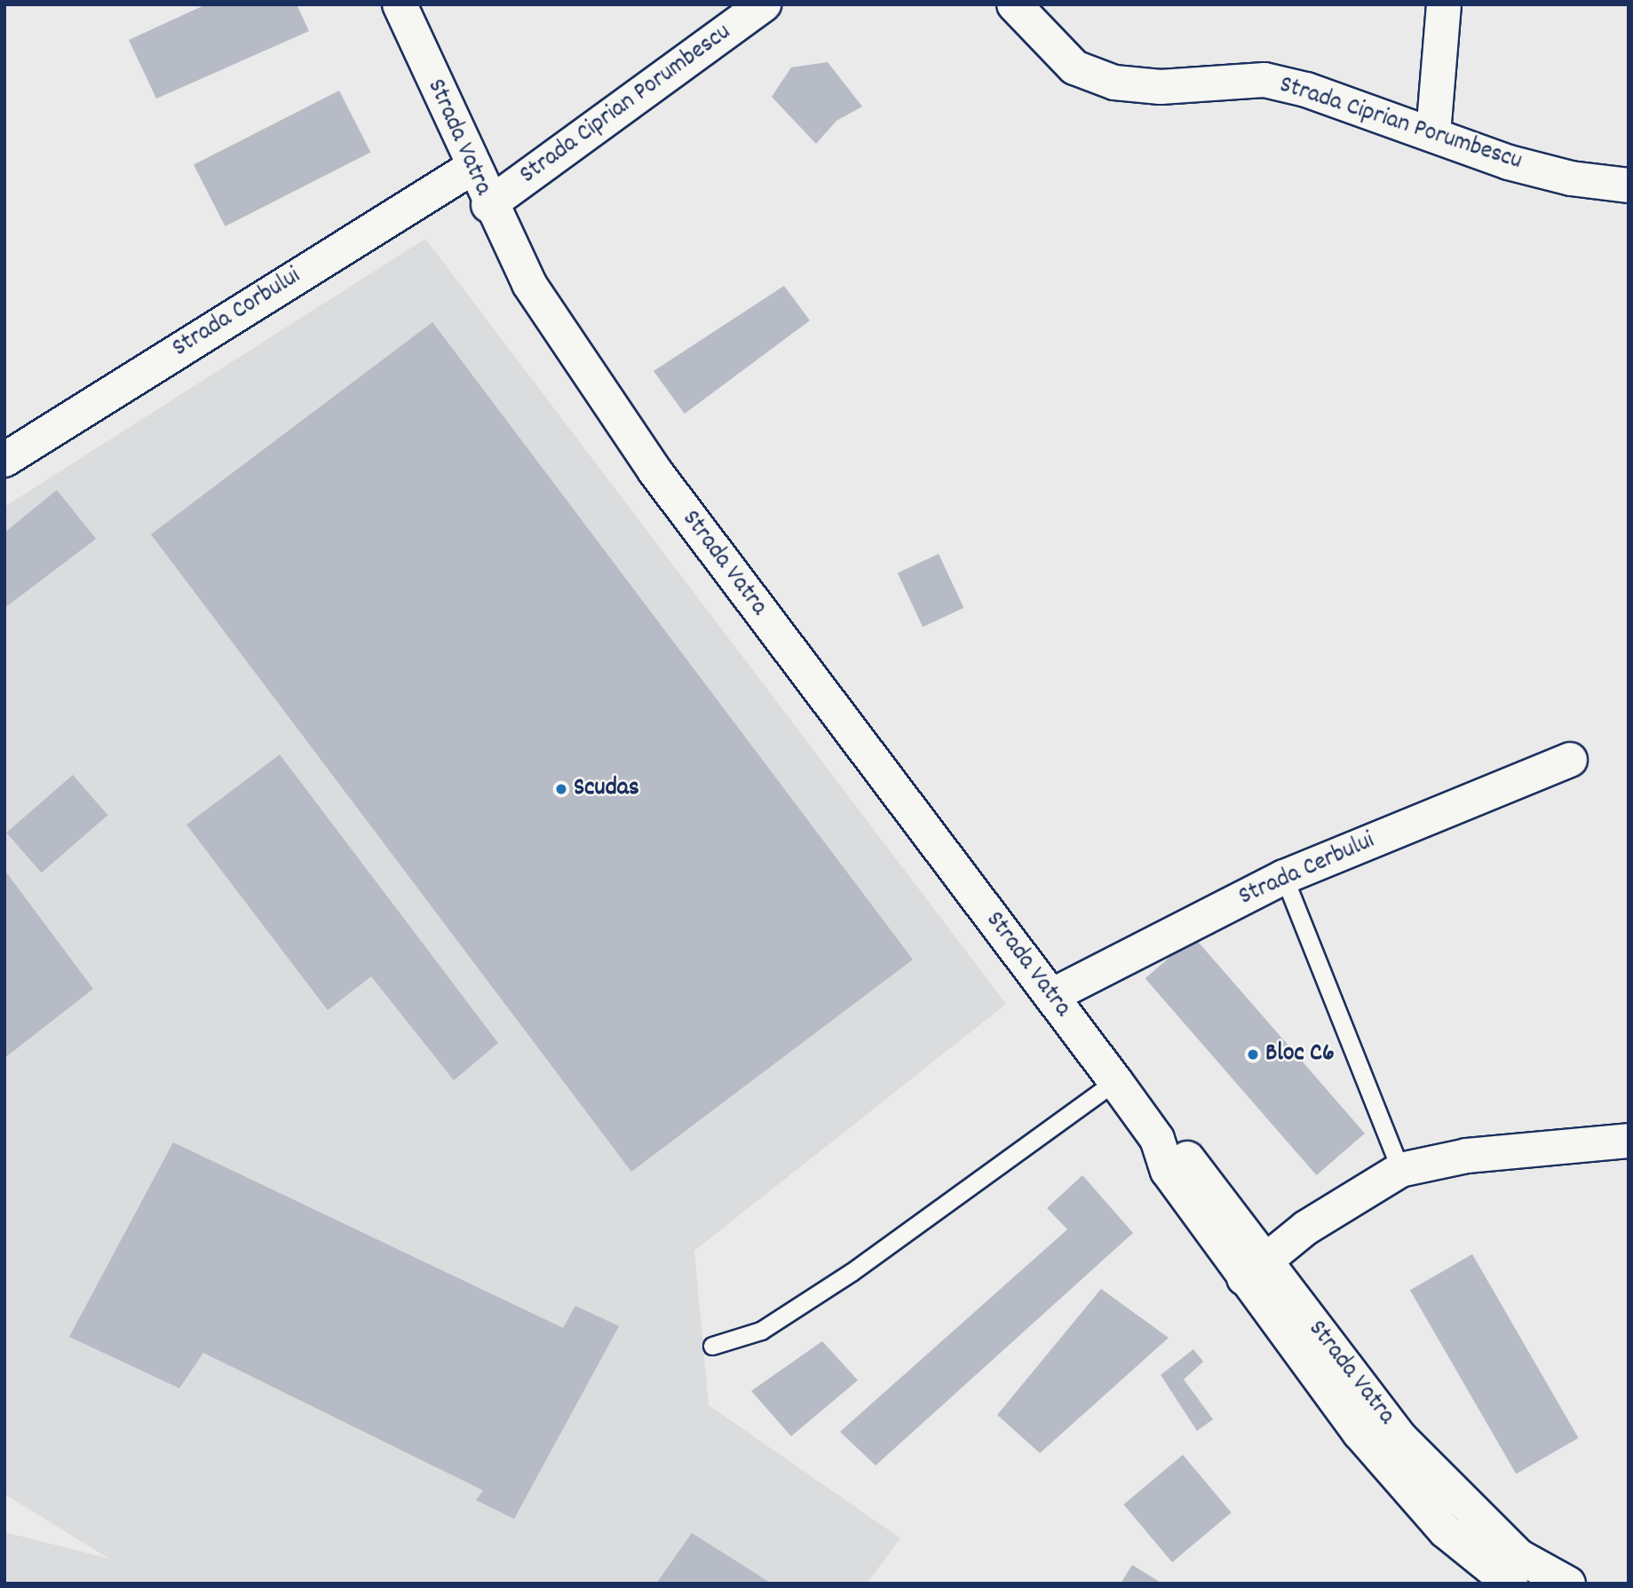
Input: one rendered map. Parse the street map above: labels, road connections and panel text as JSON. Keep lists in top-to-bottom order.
{
  "streets": {
    "street": [
      "Strada Ciprian Porumbescu",
      "Strada Vatra",
      "Strada Corbului",
      "Strada Cerbului"
    ]
  },
  "crossings": [
    ["Strada Ciprian Porumbescu", "Strada Vatra"],
    ["Strada Vatra", "Strada Corbului"],
    ["Strada Vatra", "Strada Cerbului"]
  ],
  "places": ["Scudas", "Bloc C6"]
}
